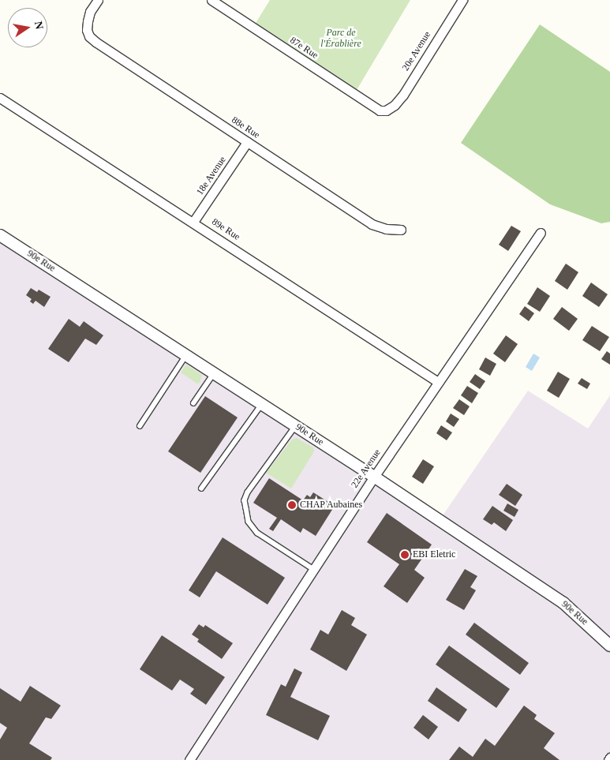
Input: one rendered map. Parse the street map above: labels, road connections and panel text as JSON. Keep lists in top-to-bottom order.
{
  "streets": {
    "street": [
      "87e Rue",
      "20e Avenue",
      "88e Rue",
      "18e Avenue",
      "89e Rue",
      "90e Rue",
      "22e Avenue"
    ]
  },
  "crossings": [
    ["87e Rue", "20e Avenue"],
    ["88e Rue", "18e Avenue"],
    ["18e Avenue", "89e Rue"],
    ["89e Rue", "22e Avenue"],
    ["90e Rue", "22e Avenue"]
  ],
  "parks": ["Parc de l'Érablière"],
  "places": ["CHAP Aubaines", "EBI Eletric"],
  "north": "right"
}
